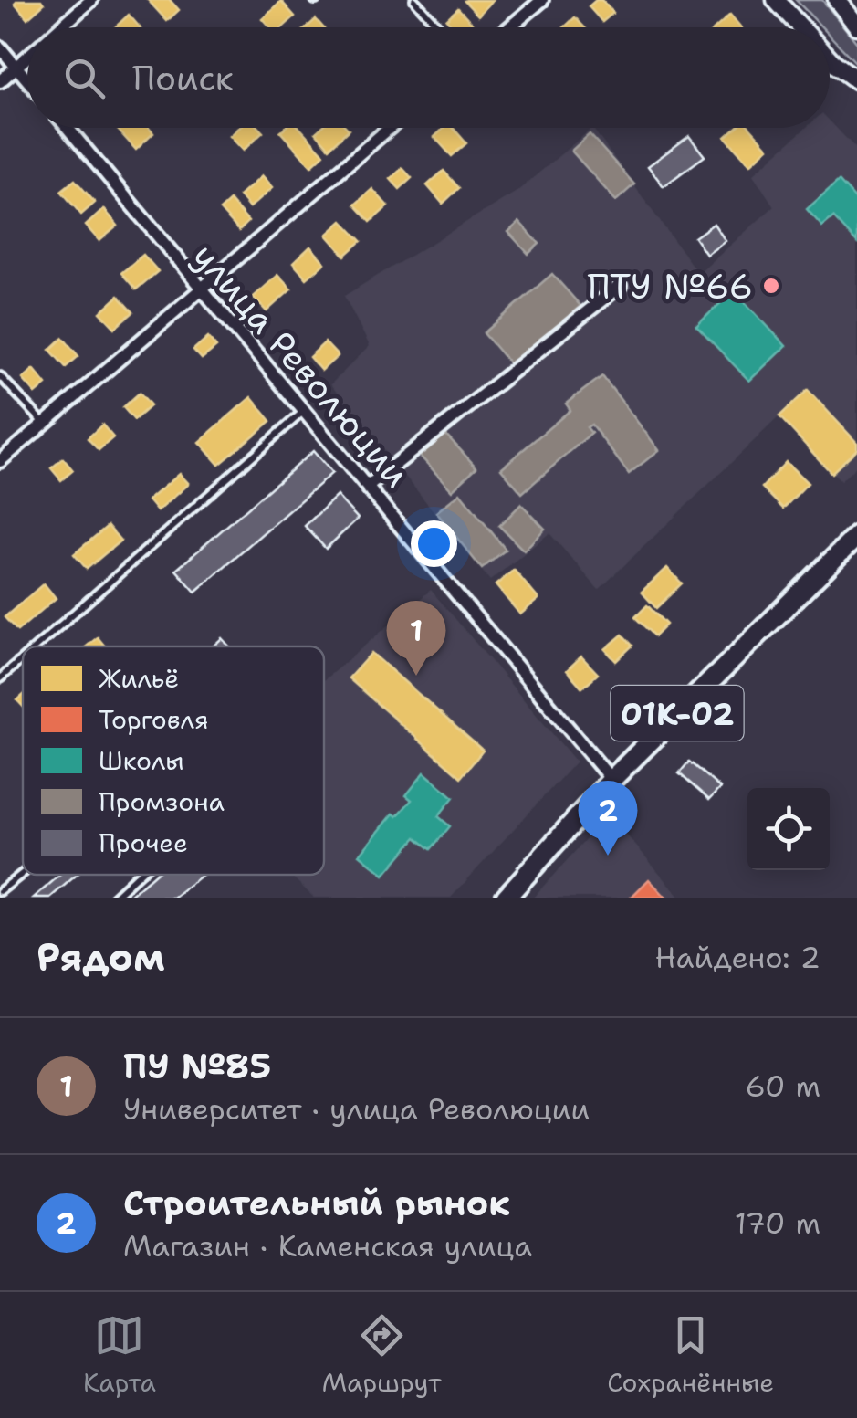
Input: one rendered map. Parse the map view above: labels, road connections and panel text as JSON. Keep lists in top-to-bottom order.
{
  "streets": {
    "main road": ["01К-02"],
    "street": ["улица Революции"]
  },
  "crossings": [
    ["улица Революции", "01К-02"]
  ],
  "places": ["ПТУ №66"],
  "legend": [
    "Жильё",
    "Торговля",
    "Школы",
    "Промзона",
    "Прочее"
  ],
  "page": {
    "search": "Поиск",
    "pins": ["1", "2"],
    "heading": ["Рядом", "Найдено: 2"],
    "list": [
      {
        "mark": "1",
        "name": "ПУ №85",
        "note": "Университет · улица Революции",
        "value": "60 m"
      },
      {
        "mark": "2",
        "name": "Строительный рынок",
        "note": "Магазин · Каменская улица",
        "value": "170 m"
      }
    ],
    "nav": ["Карта", "Маршрут", "Сохранённые"]
  }
}
